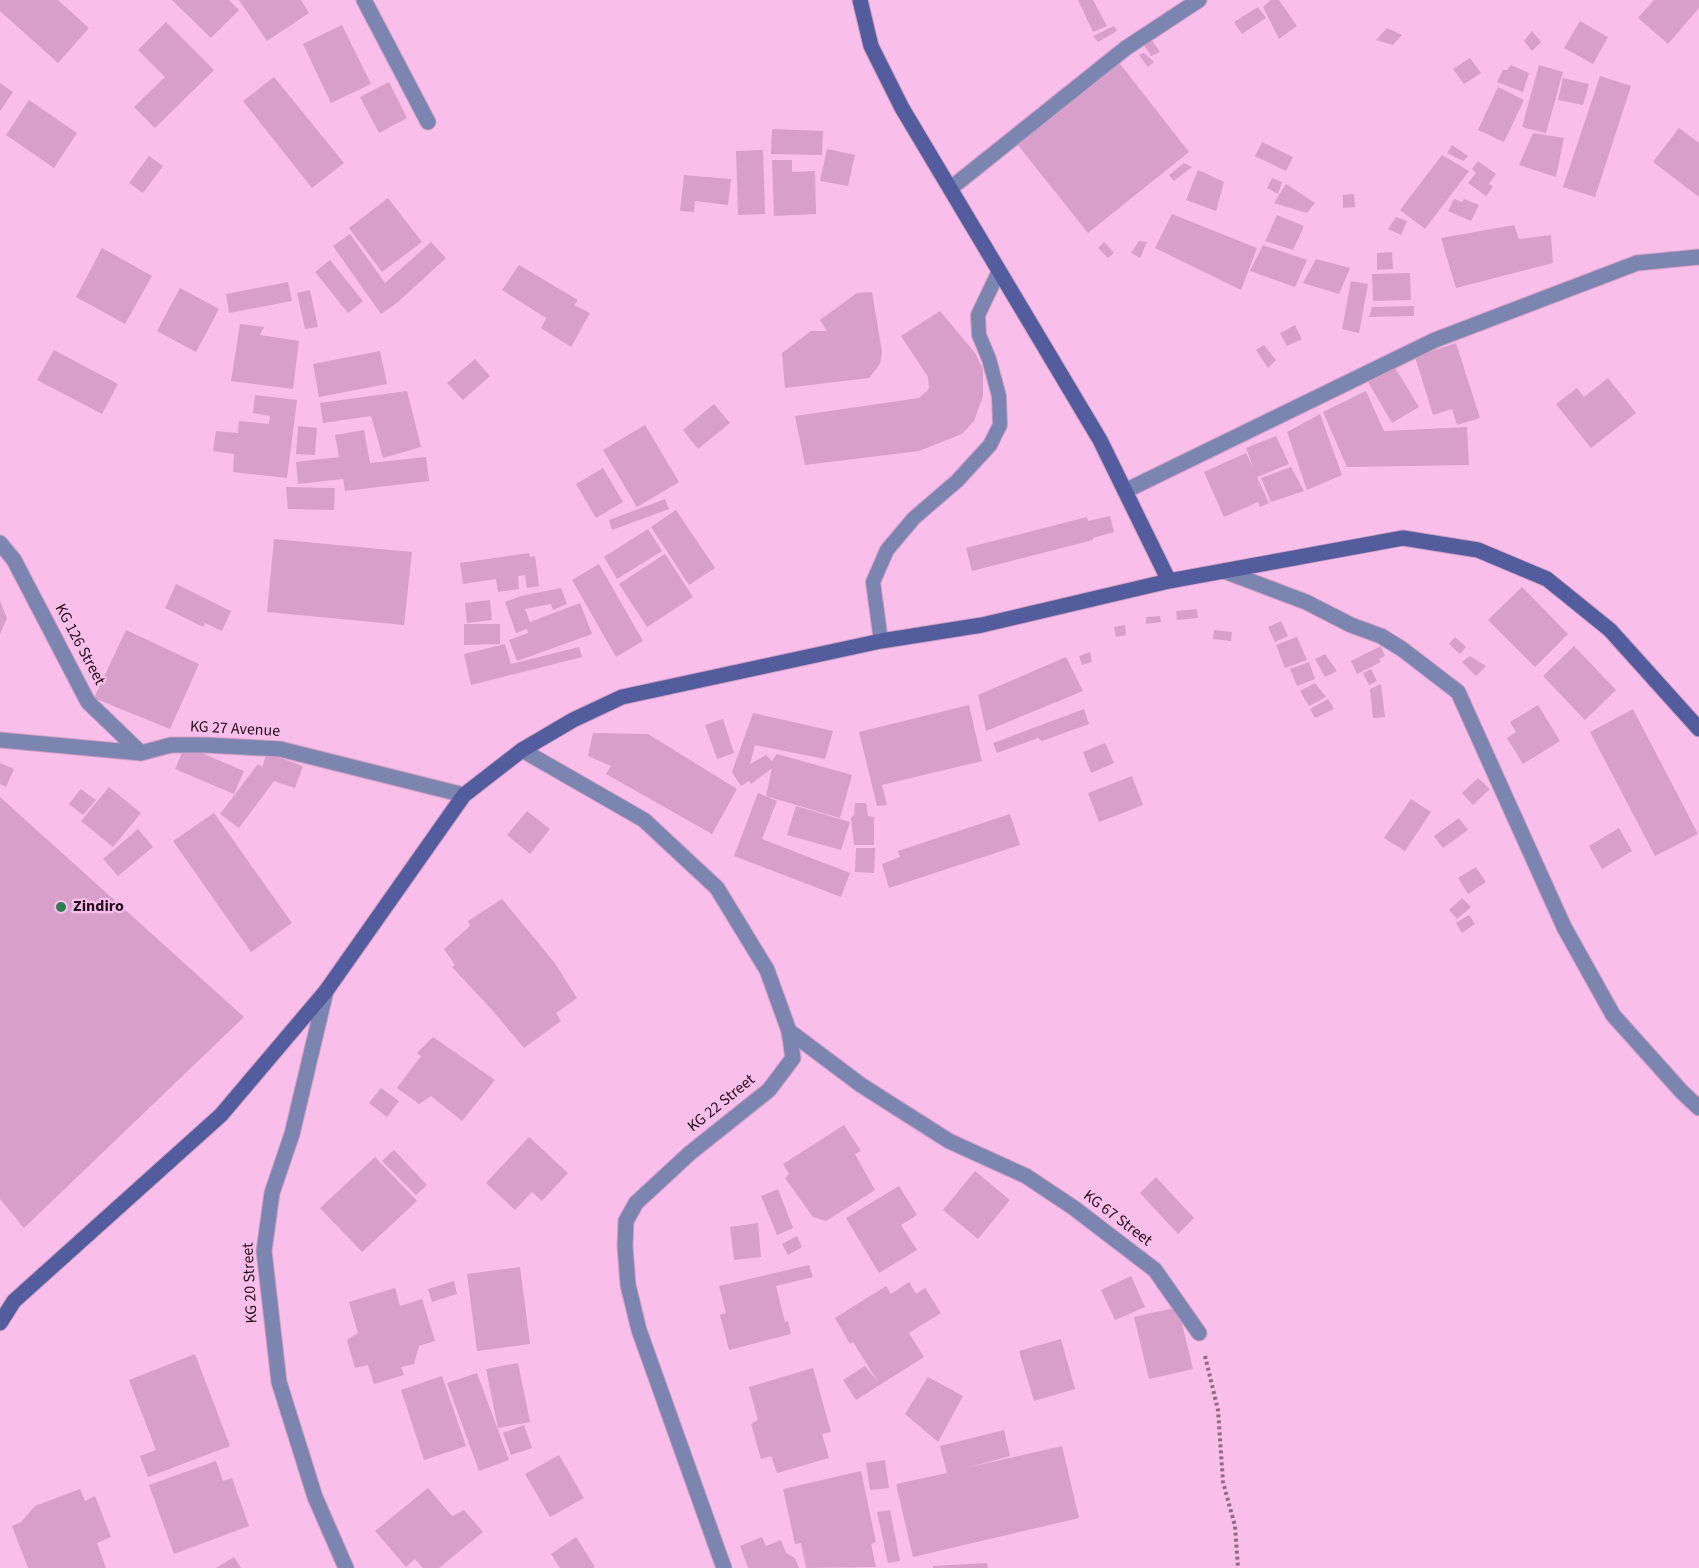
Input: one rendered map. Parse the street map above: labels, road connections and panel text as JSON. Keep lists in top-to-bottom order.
{
  "streets": {
    "street": [
      "KG 126 Street",
      "KG 27 Avenue",
      "KG 22 Street",
      "KG 67 Street",
      "KG 20 Street"
    ]
  },
  "crossings": [
    ["KG 126 Street", "KG 27 Avenue"],
    ["KG 22 Street", "KG 67 Street"]
  ],
  "places": ["Zindiro"]
}
